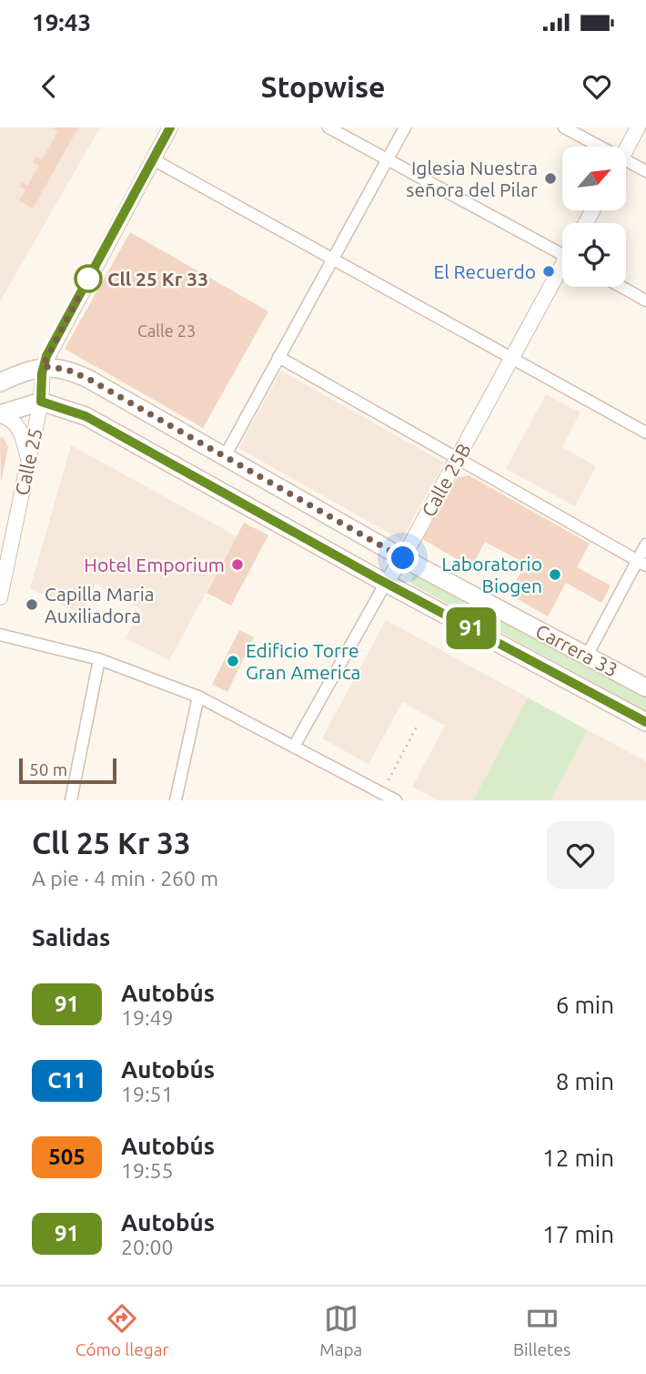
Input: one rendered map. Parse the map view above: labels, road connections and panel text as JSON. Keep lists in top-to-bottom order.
{
  "streets": {
    "main road": ["Carrera 33"],
    "street": ["Calle 25", "Calle 25B"]
  },
  "crossings": [
    ["Calle 25", "Carrera 33"],
    ["Calle 25B", "Carrera 33"]
  ],
  "places": [
    "Iglesia Nuestra señora del Pilar",
    "El Recuerdo",
    "Cll 25 Kr 33",
    "Hotel Emporium",
    "Laboratorio Biogen",
    "Capilla Maria Auxiliadora",
    "Edificio Torre Gran America"
  ],
  "lines": ["bus line 91"],
  "house_numbers": ["Calle 23"],
  "scale_bar": "50 m",
  "north": "top right",
  "page": {
    "status": "19:43",
    "header": "Stopwise",
    "on_map": "91",
    "scale": "50 m",
    "heading": [
      ["Cll 25 Kr 33", "A pie · 4 min · 260 m"],
      "Salidas"
    ],
    "list": [
      {
        "mark": "91",
        "name": "Autobús",
        "note": "19:49",
        "value": "6 min"
      },
      {
        "mark": "C11",
        "name": "Autobús",
        "note": "19:51",
        "value": "8 min"
      },
      {
        "mark": "505",
        "name": "Autobús",
        "note": "19:55",
        "value": "12 min"
      },
      {
        "mark": "91",
        "name": "Autobús",
        "note": "20:00",
        "value": "17 min"
      }
    ],
    "tabs": ["Cómo llegar", "Mapa", "Billetes"]
  }
}
